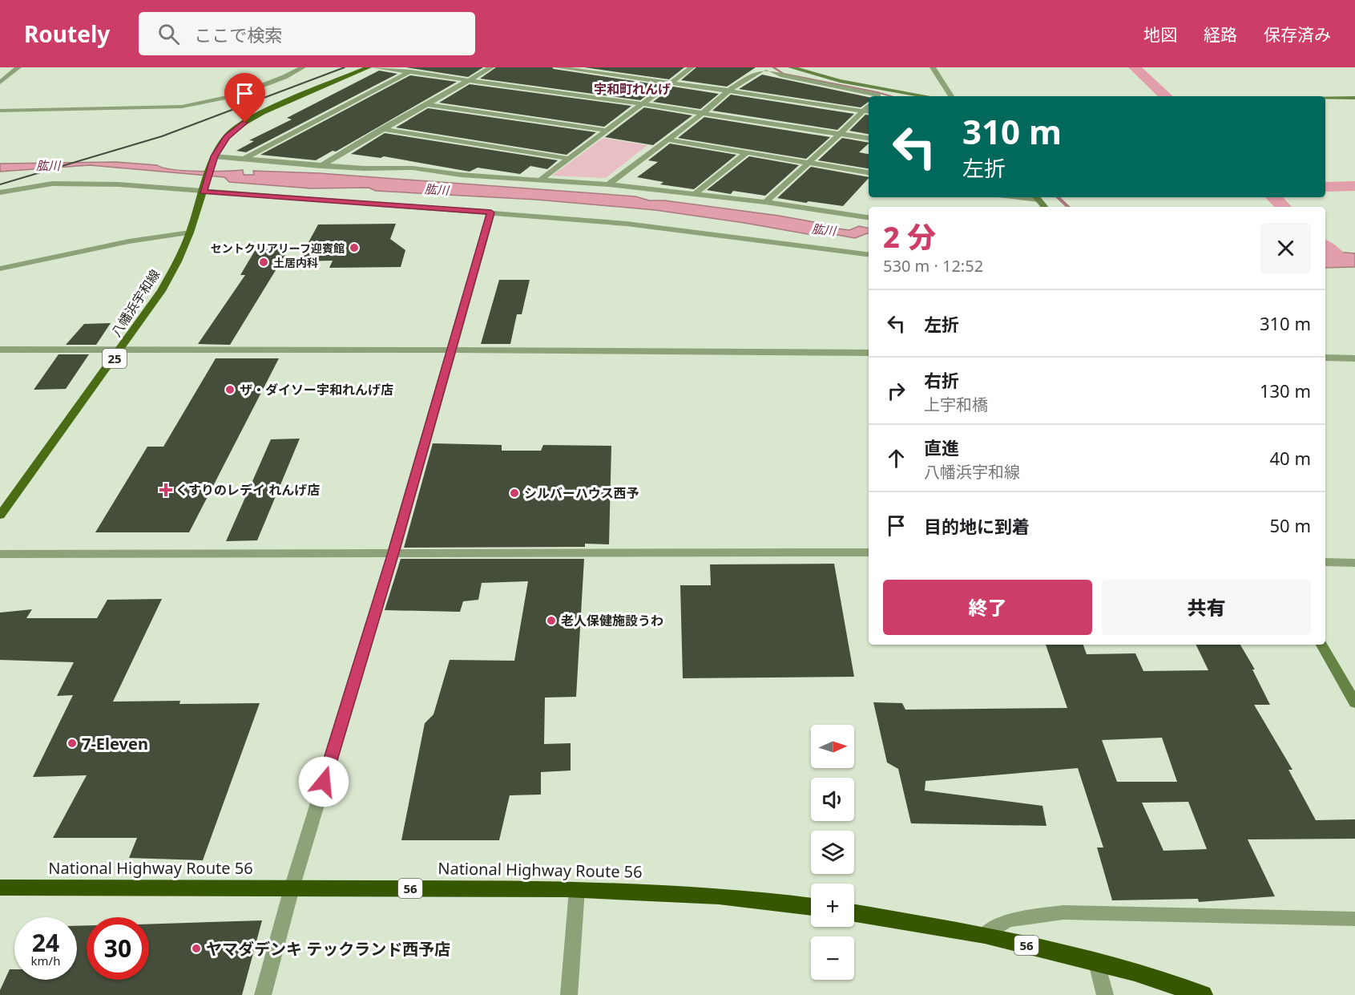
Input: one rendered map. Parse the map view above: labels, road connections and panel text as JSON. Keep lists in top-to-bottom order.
{
  "streets": {
    "highway": ["National Highway Route 56", "56"],
    "main road": ["八幡浜宇和線", "25"]
  },
  "crossings": [
    ["八幡浜宇和線", "25"]
  ],
  "districts": ["宇和町れんげ"],
  "water": ["肱川"],
  "places": {
    "other": [
      "セントクリアリーフ迎賓館",
      "土居内科",
      "ザ・ダイソー宇和れんげ店",
      "シルバーハウス西予",
      "老人保健施設うわ",
      "7-Eleven",
      "ヤマダデンキ テックランド西予店"
    ],
    "health": ["くすりのレデイ れんげ店"]
  },
  "north": "right",
  "page": {
    "header": "Routely",
    "search": "ここで検索",
    "nav": ["地図", "経路", "保存済み"],
    "turn": ["310 m", "左折"],
    "heading": ["2 分", "530 m · 12:52"],
    "list": [
      {
        "name": "左折",
        "value": "310 m"
      },
      {
        "name": "右折",
        "note": "上宇和橋",
        "value": "130 m"
      },
      {
        "name": "直進",
        "note": "八幡浜宇和線",
        "value": "40 m"
      },
      {
        "name": "目的地に到着",
        "value": "50 m"
      }
    ],
    "buttons": ["終了", "共有"],
    "map_buttons": ["+", "−"],
    "speed": "24 km/h",
    "limit": "30"
  }
}
